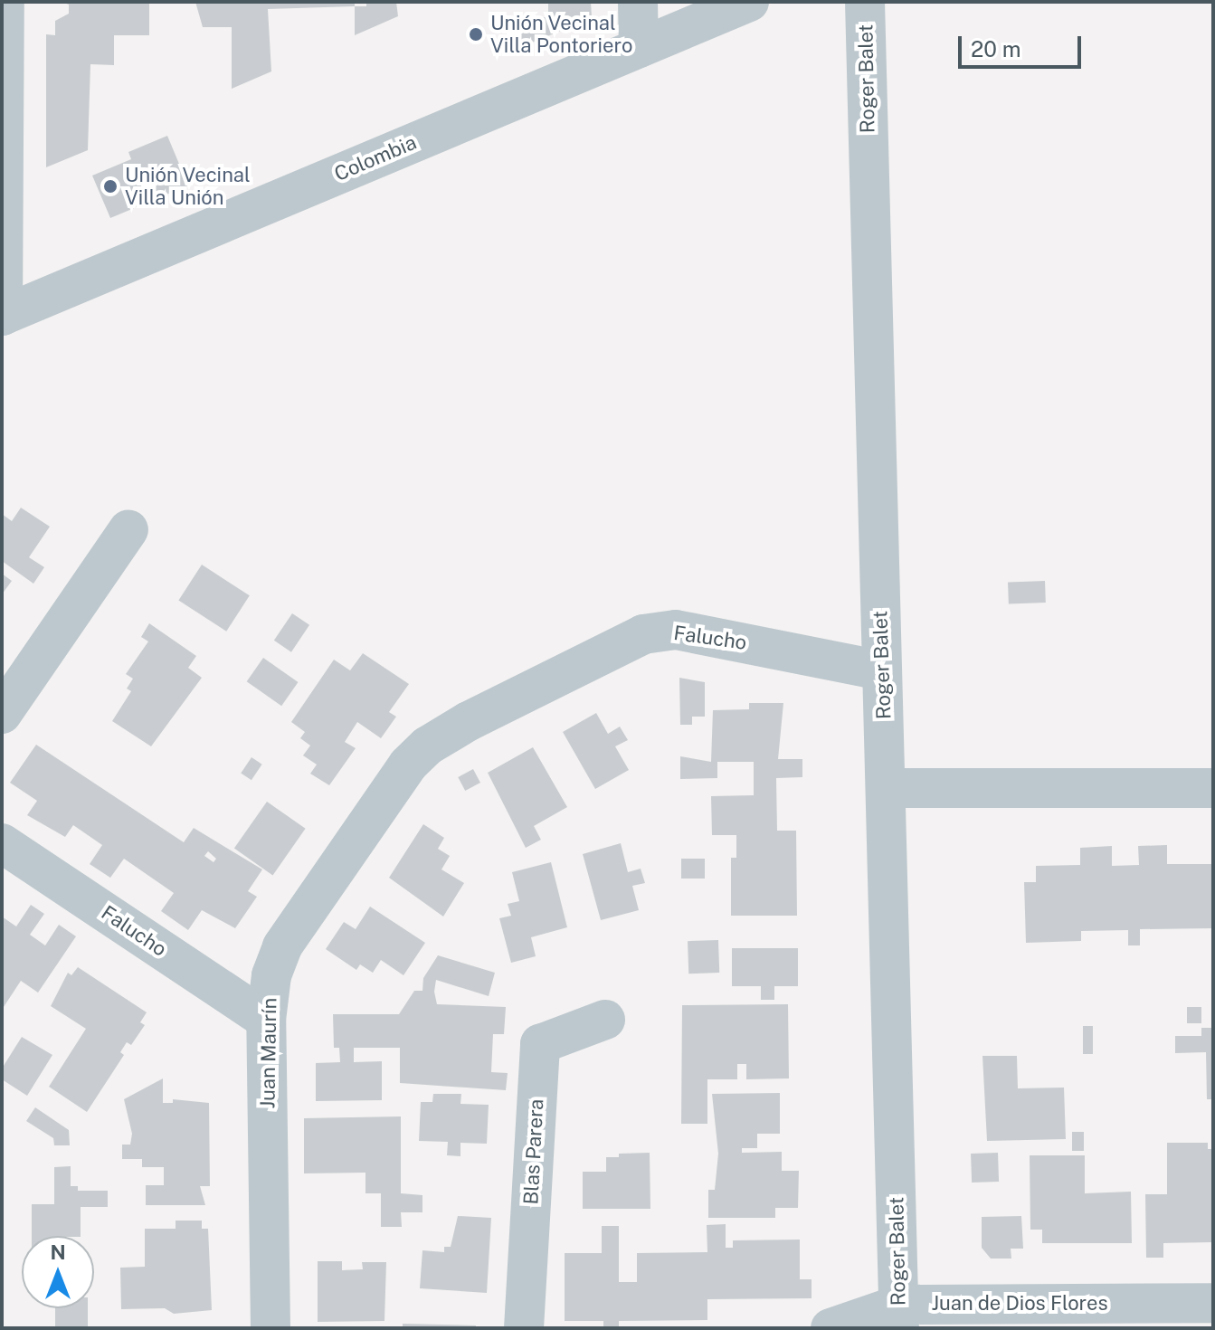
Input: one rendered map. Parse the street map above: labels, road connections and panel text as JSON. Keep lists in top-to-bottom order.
{
  "streets": {
    "street": [
      "Roger Balet",
      "Colombia",
      "Falucho",
      "Juan Maurín",
      "Blas Parera",
      "Juan de Dios Flores"
    ]
  },
  "crossings": [
    ["Roger Balet", "Falucho"],
    ["Roger Balet", "Juan de Dios Flores"],
    ["Falucho", "Juan Maurín"]
  ],
  "places": ["Unión Vecinal Villa Pontoriero", "Unión Vecinal Villa Unión"],
  "scale_bar": "20 m",
  "north": "top"
}
